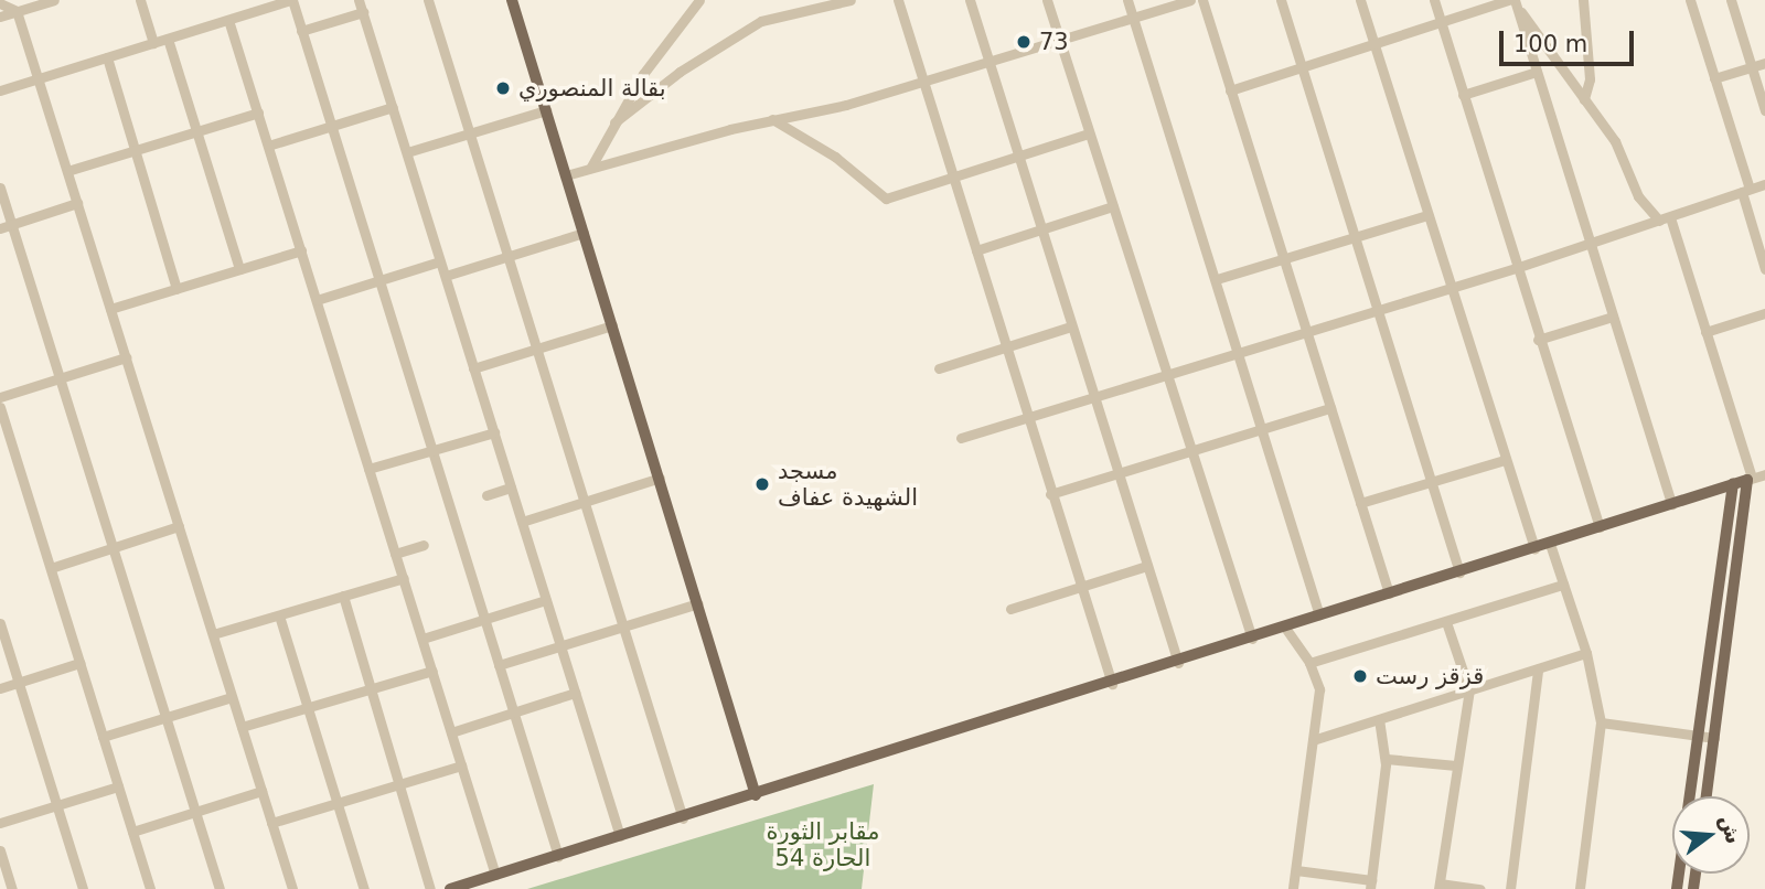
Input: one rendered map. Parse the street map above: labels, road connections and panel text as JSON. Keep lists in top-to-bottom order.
{
  "parks": ["مقابر الثورة الحارة 54"],
  "places": [
    "73",
    "بقالة المنصوري",
    "مسجد الشهيدة عفاف",
    "قزقز رست"
  ],
  "scale_bar": "100 m",
  "north": "right"
}
